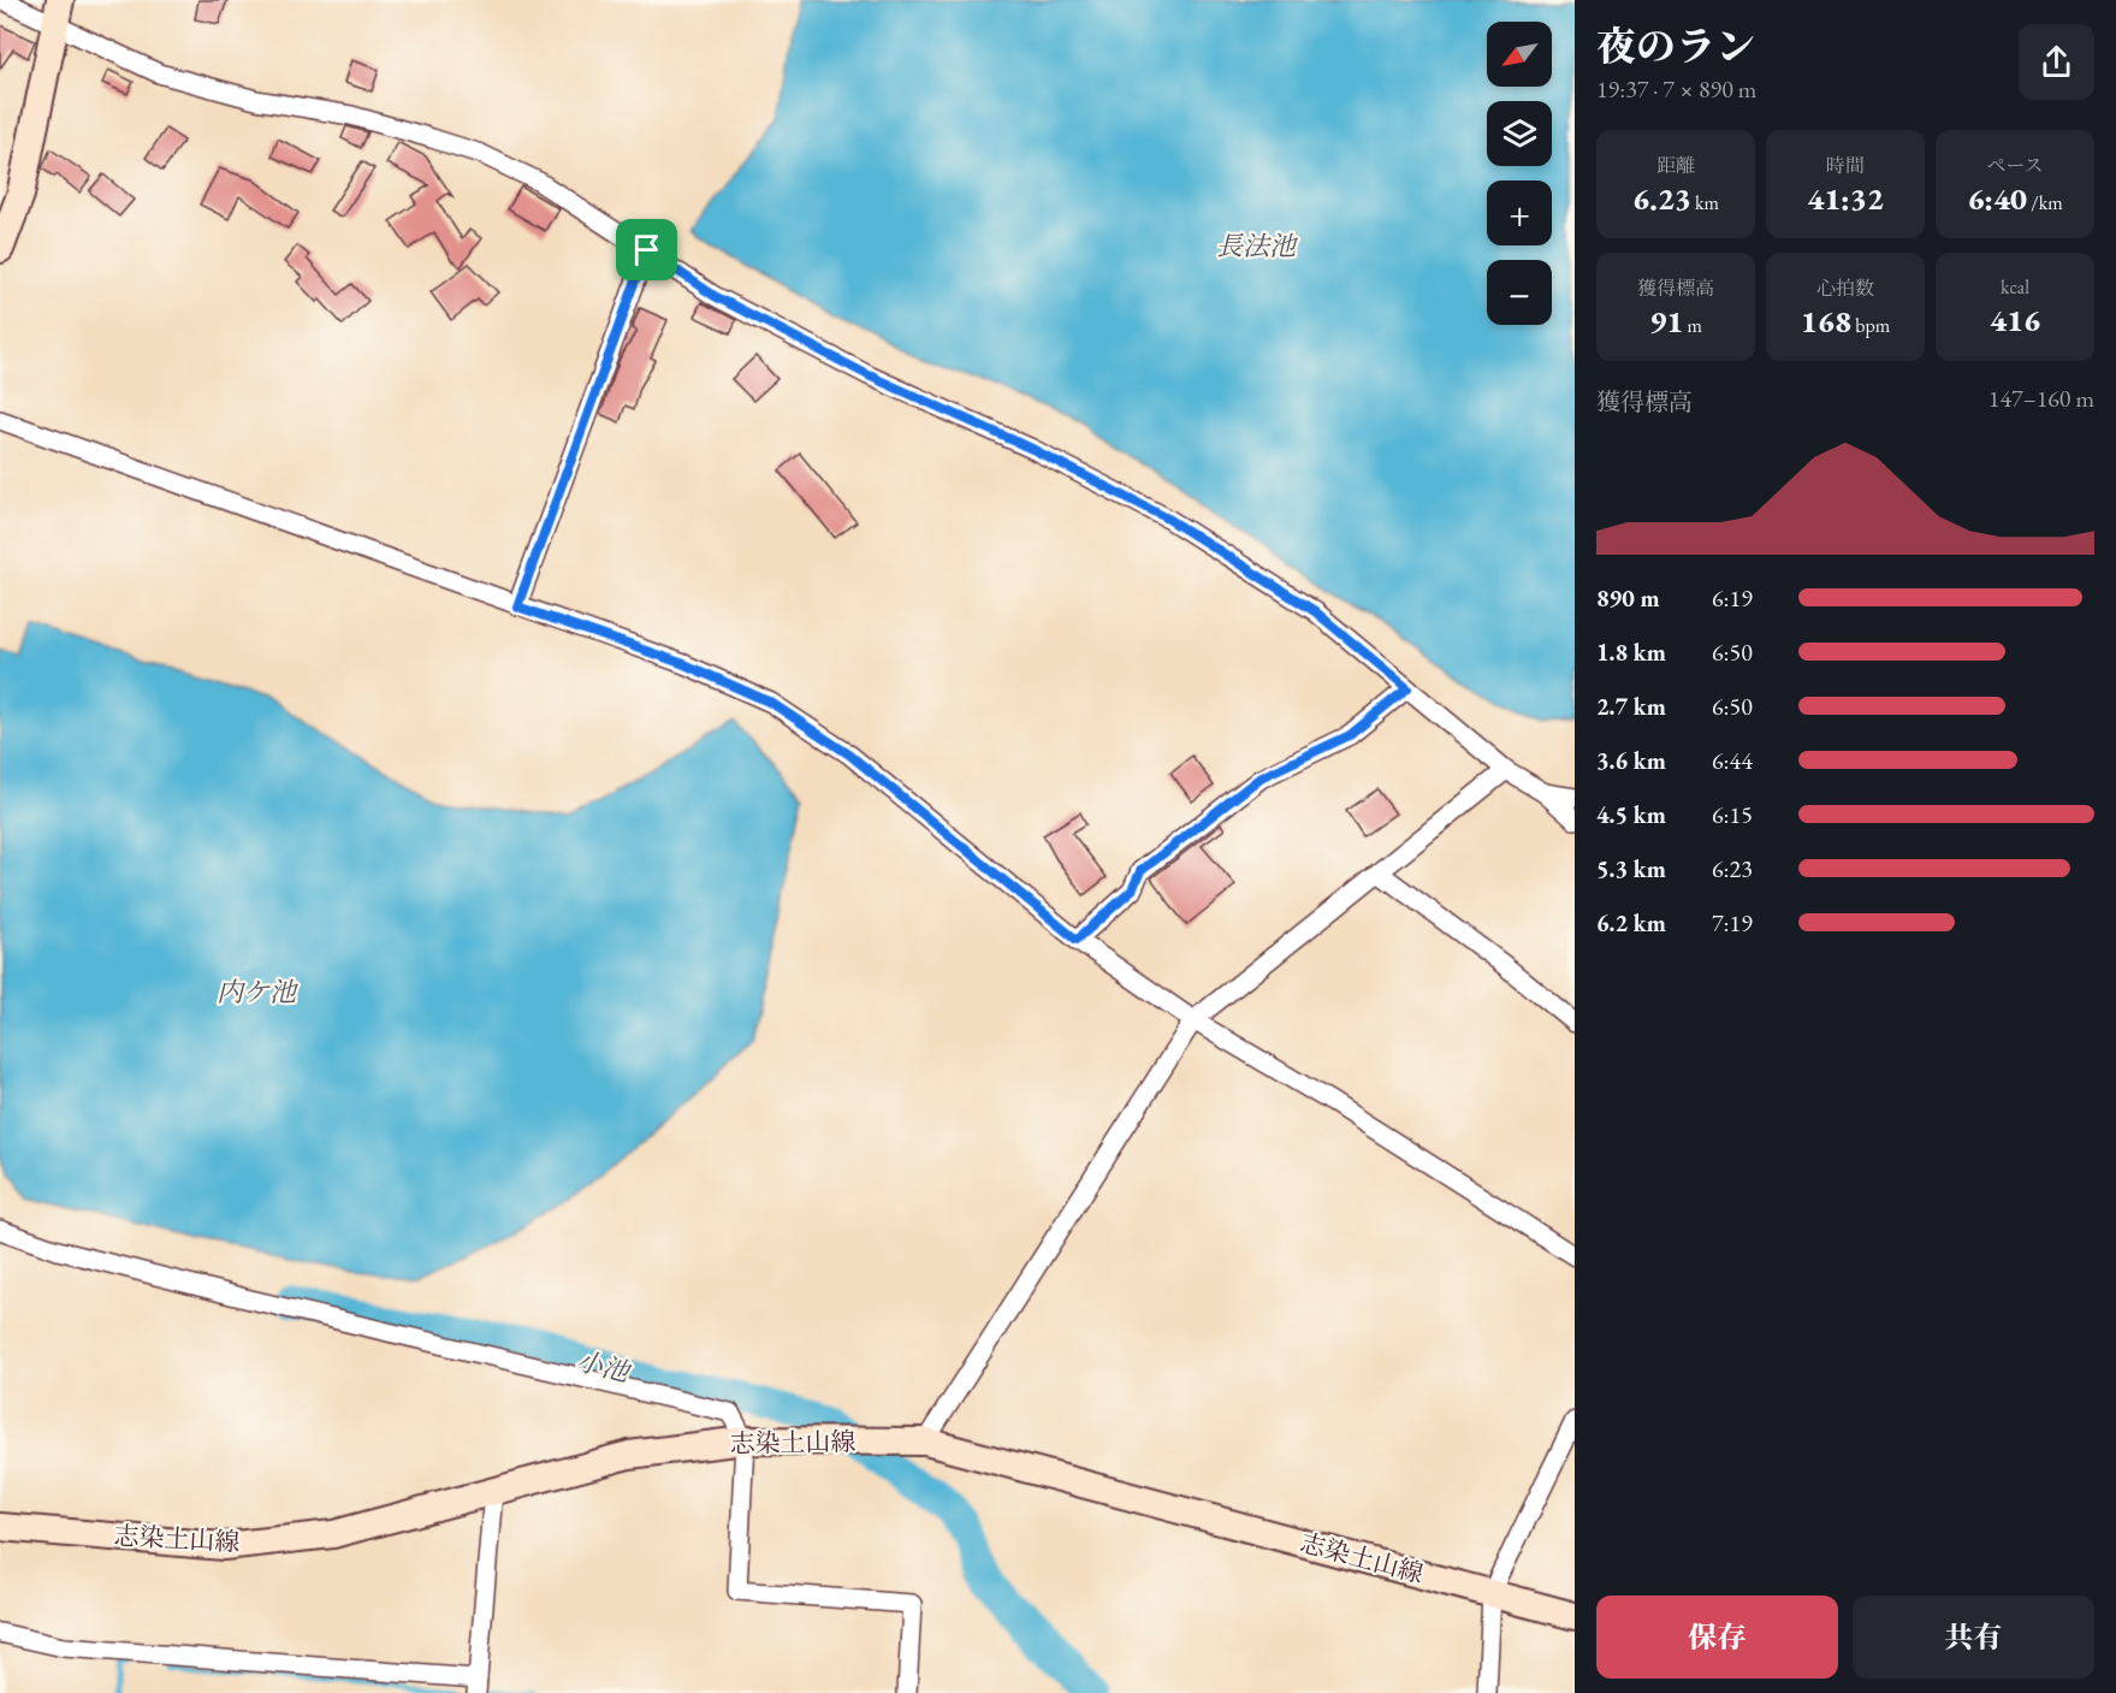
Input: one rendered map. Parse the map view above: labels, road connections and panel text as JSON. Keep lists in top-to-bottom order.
{
  "streets": {
    "main road": ["志染土山線"]
  },
  "water": ["長法池", "内ケ池", "小池"],
  "north": "bottom left",
  "page": {
    "heading": ["夜のラン", "19:37 · 7 × 890 m"],
    "map_buttons": ["+", "−"],
    "stats": [
      ["距離", "6.23 km"],
      ["時間", "41:32"],
      ["ペース", "6:40 /km"],
      ["獲得標高", "91 m"],
      ["心拍数", "168 bpm"],
      ["kcal", "416"]
    ],
    "chart": ["獲得標高", "147–160 m"],
    "list": [
      {
        "name": "890 m",
        "note": "6:19"
      },
      {
        "name": "1.8 km",
        "note": "6:50"
      },
      {
        "name": "2.7 km",
        "note": "6:50"
      },
      {
        "name": "3.6 km",
        "note": "6:44"
      },
      {
        "name": "4.5 km",
        "note": "6:15"
      },
      {
        "name": "5.3 km",
        "note": "6:23"
      },
      {
        "name": "6.2 km",
        "note": "7:19"
      }
    ],
    "buttons": ["保存", "共有"]
  }
}
